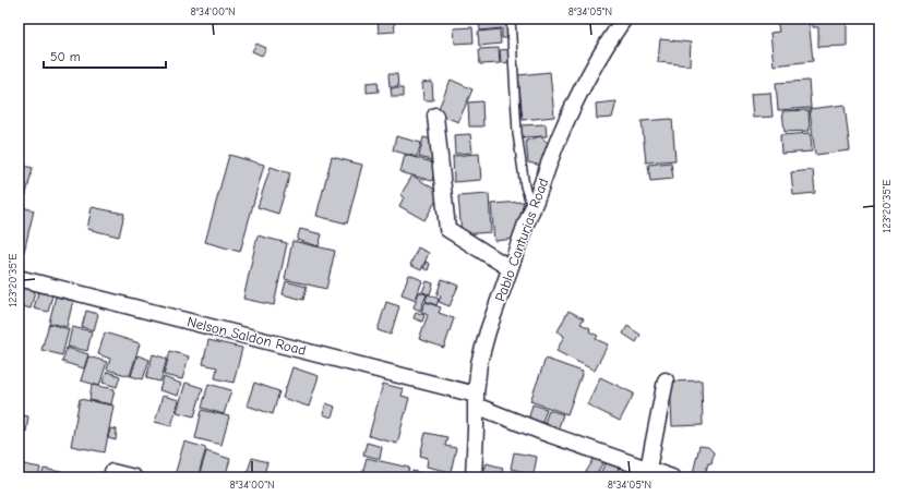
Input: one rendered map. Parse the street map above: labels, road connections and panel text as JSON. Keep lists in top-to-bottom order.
{
  "streets": {
    "street": ["Pablo Canturias Road", "Nelson Saldon Road"]
  },
  "crossings": [
    ["Pablo Canturias Road", "Nelson Saldon Road"]
  ],
  "scale_bar": "50 m",
  "coordinates": ["8°34'00\"N", "8°34'05\"N", "123°20'35\"E"]
}
